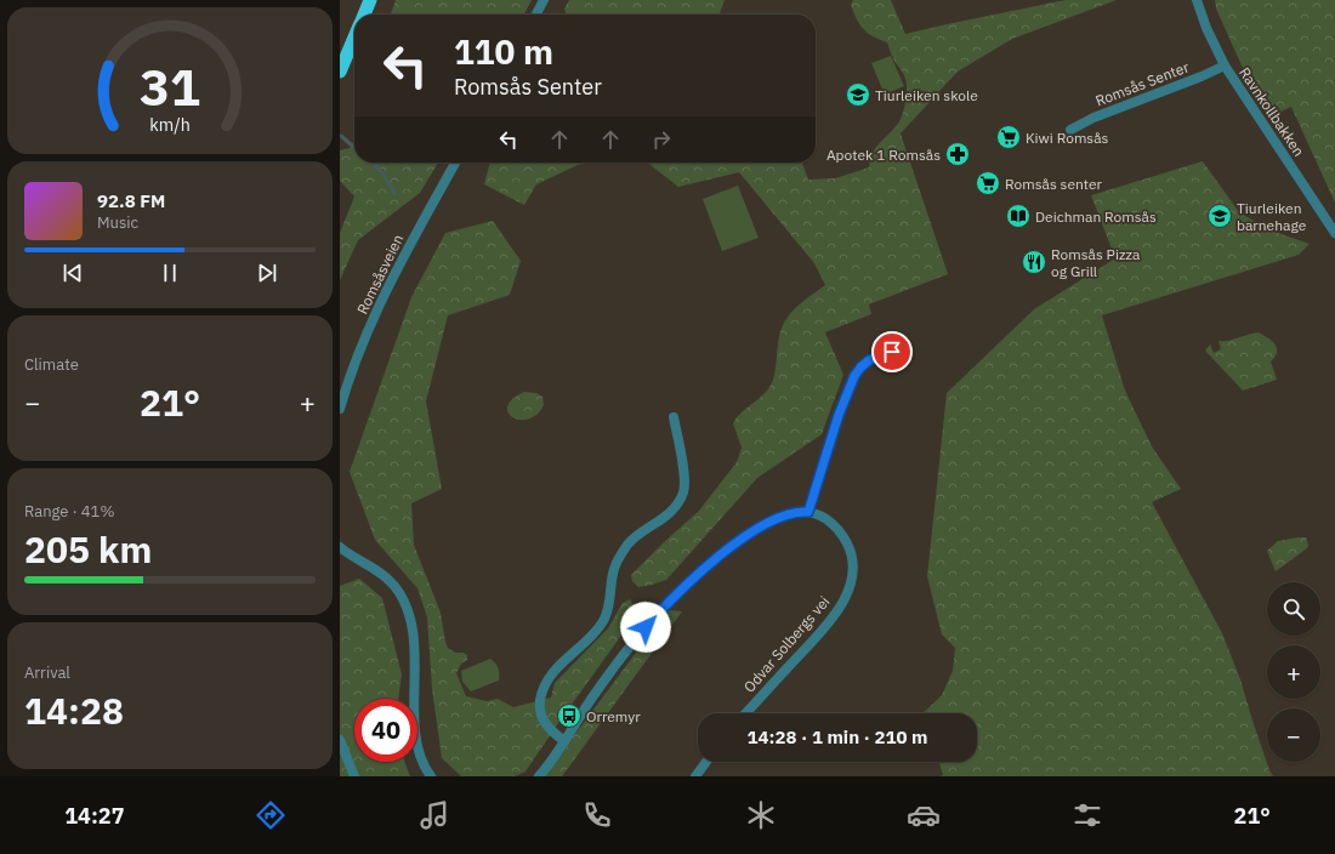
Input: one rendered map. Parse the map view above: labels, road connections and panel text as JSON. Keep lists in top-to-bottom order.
{
  "streets": {
    "street": [
      "Romsås Senter",
      "Ravnkollbakken",
      "Romsåsveien",
      "Odvar Solbergs vei"
    ]
  },
  "crossings": [
    ["Romsås Senter", "Ravnkollbakken"]
  ],
  "places": {
    "school or university": ["Tiurleiken skole", "Tiurleiken barnehage"],
    "supermarket": ["Kiwi Romsås", "Romsås senter"],
    "pharmacy": ["Apotek 1 Romsås"],
    "library": ["Deichman Romsås"],
    "restaurant": ["Romsås Pizza og Grill"],
    "bus stop": ["Orremyr"]
  },
  "page": {
    "turn": ["110 m", "Romsås Senter"],
    "song": ["92.8 FM", "Music"],
    "tile": [
      "Climate",
      ["Range · 41%", "205 km"],
      ["Arrival", "14:28"]
    ],
    "heat": ["−", "21°", "+"],
    "map_buttons": ["+", "−"],
    "limit": "40",
    "trip": "14:28 · 1 min · 210 m",
    "tabs": ["14:27", "21°"],
    "gauge": ["31", "km/h"]
  }
}
